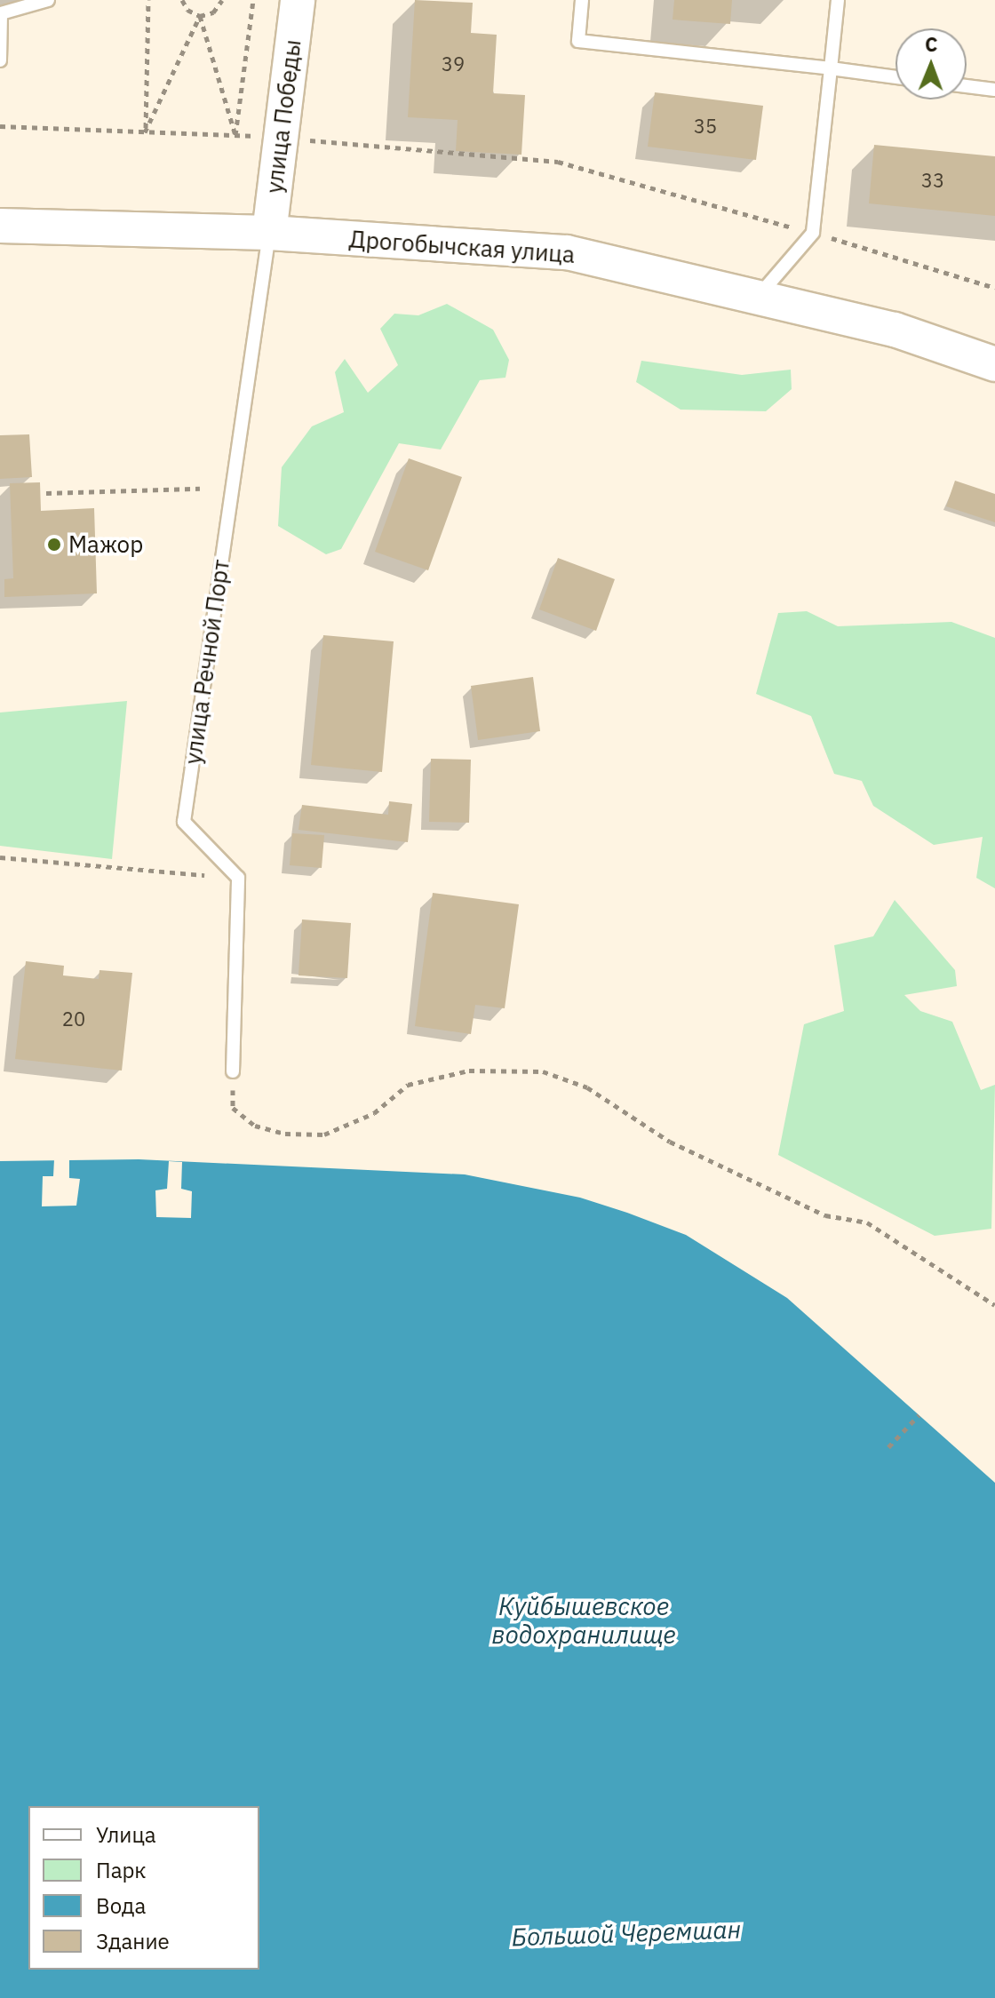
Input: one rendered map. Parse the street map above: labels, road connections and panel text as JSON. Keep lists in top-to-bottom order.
{
  "streets": {
    "street": ["улица Победы", "Дрогобычская улица"],
    "lane": ["улица Речной Порт"]
  },
  "crossings": [
    ["улица Победы", "Дрогобычская улица"],
    ["улица Победы", "улица Речной Порт"],
    ["Дрогобычская улица", "улица Речной Порт"]
  ],
  "water": ["Куйбышевское водохранилище", "Большой Черемшан"],
  "places": ["Мажор"],
  "house_numbers": [
    "39",
    "35",
    "33",
    "20"
  ],
  "legend": [
    "Улица",
    "Парк",
    "Вода",
    "Здание"
  ],
  "north": "top"
}
